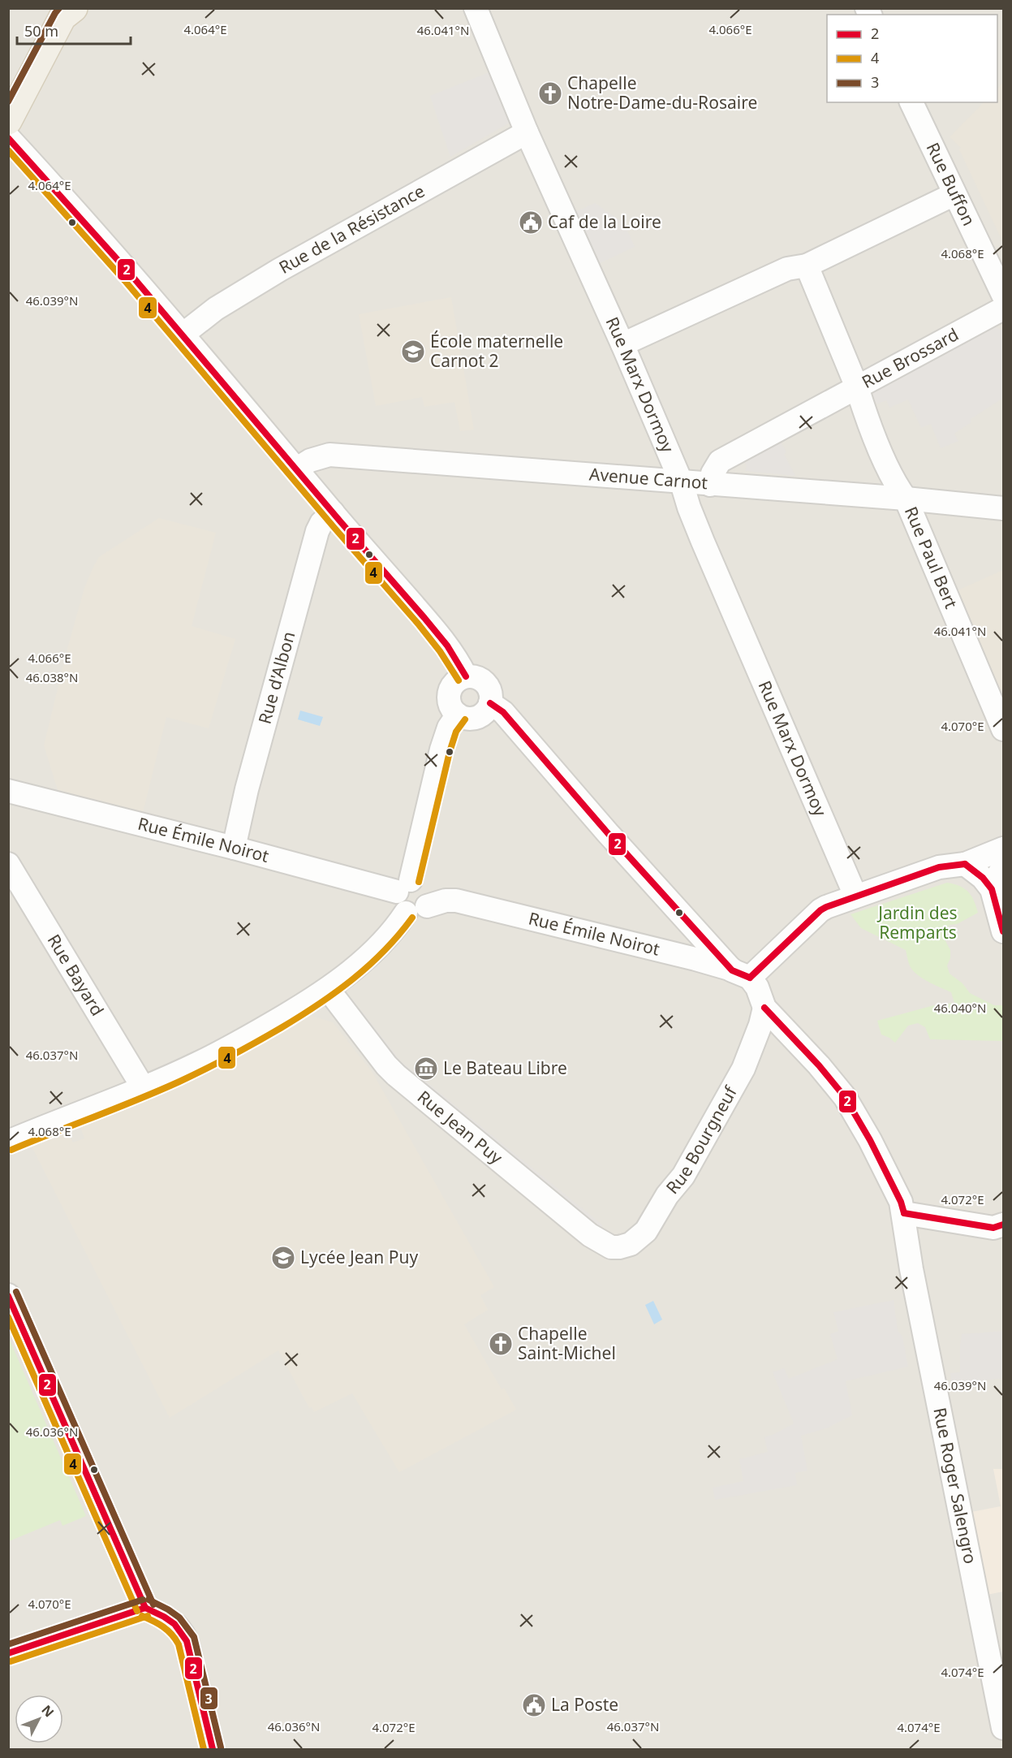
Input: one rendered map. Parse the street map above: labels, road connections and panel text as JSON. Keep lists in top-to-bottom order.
{
  "streets": {
    "street": [
      "Rue Buffon",
      "Rue de la Résistance",
      "Rue Brossard",
      "Rue Marx Dormoy",
      "Avenue Carnot",
      "Rue Paul Bert",
      "Rue d'Albon",
      "Rue Émile Noirot",
      "Rue Bayard",
      "Rue Jean Puy",
      "Rue Bourgneuf",
      "Rue Roger Salengro"
    ]
  },
  "crossings": [
    ["Rue de la Résistance", "Rue Marx Dormoy"],
    ["Rue Brossard", "Rue Paul Bert"],
    ["Rue Marx Dormoy", "Avenue Carnot"],
    ["Avenue Carnot", "Rue Paul Bert"],
    ["Rue d'Albon", "Rue Émile Noirot"],
    ["Rue Jean Puy", "Rue Bourgneuf"],
    ["Rue Bourgneuf", "Rue Roger Salengro"]
  ],
  "parks": ["Jardin des Remparts"],
  "places": {
    "church": ["Chapelle Notre-Dame-du-Rosaire", "Chapelle Saint-Michel"],
    "public building": ["Caf de la Loire", "La Poste"],
    "school or university": ["École maternelle Carnot 2", "Lycée Jean Puy"],
    "museum": ["Le Bateau Libre"]
  },
  "lines": ["transit line 3", "transit line 2", "transit line 4"],
  "legend": ["2", "4", "3"],
  "scale_bar": "50 m",
  "north": "top right",
  "coordinates": [
    "4.064°E",
    "4.066°E",
    "46.041°N",
    "4.068°E",
    "46.039°N",
    "46.038°N",
    "4.070°E",
    "46.040°N",
    "46.037°N",
    "4.072°E",
    "46.036°N",
    "4.074°E"
  ]
}
